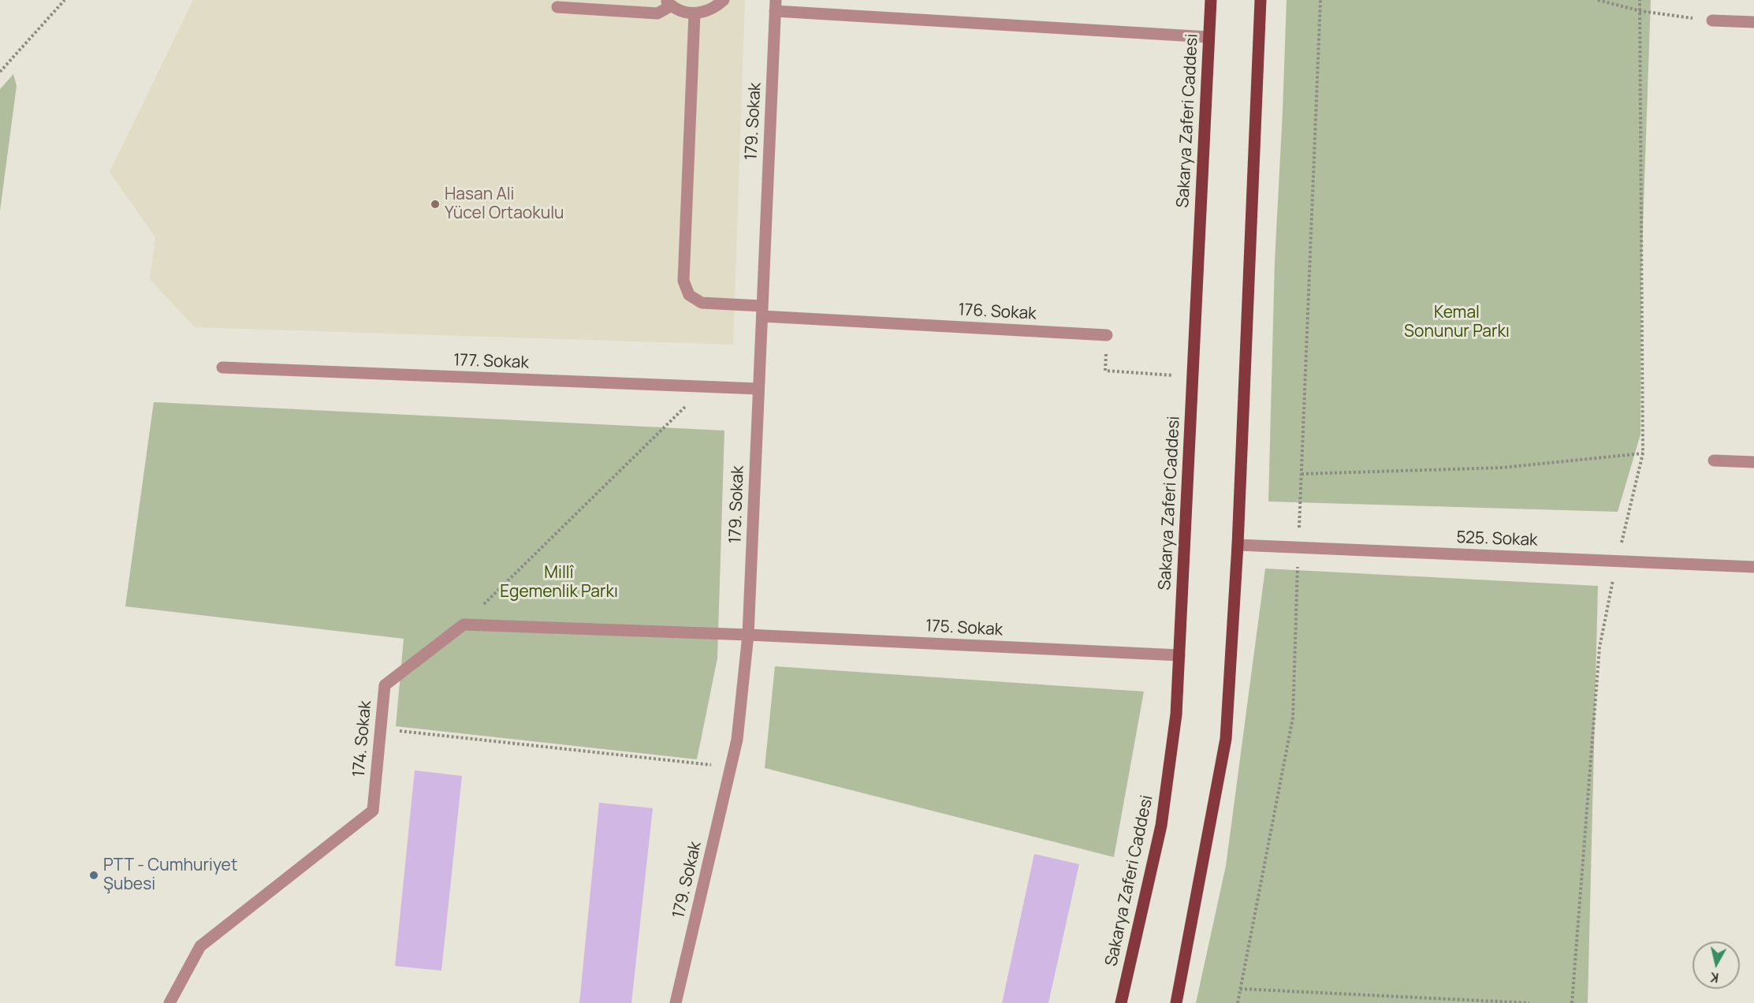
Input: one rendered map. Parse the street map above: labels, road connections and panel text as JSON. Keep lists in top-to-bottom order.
{
  "streets": {
    "main road": ["Sakarya Zaferi Caddesi"],
    "street": [
      "179. Sokak",
      "176. Sokak",
      "177. Sokak",
      "525. Sokak",
      "175. Sokak",
      "174. Sokak"
    ]
  },
  "crossings": [
    ["Sakarya Zaferi Caddesi", "175. Sokak"],
    ["179. Sokak", "176. Sokak"],
    ["179. Sokak", "177. Sokak"],
    ["179. Sokak", "175. Sokak"]
  ],
  "parks": ["Kemal Sonunur Parkı", "Millî Egemenlik Parkı"],
  "places": ["Hasan Ali Yücel Ortaokulu", "PTT - Cumhuriyet Şubesi"],
  "north": "bottom"
}
